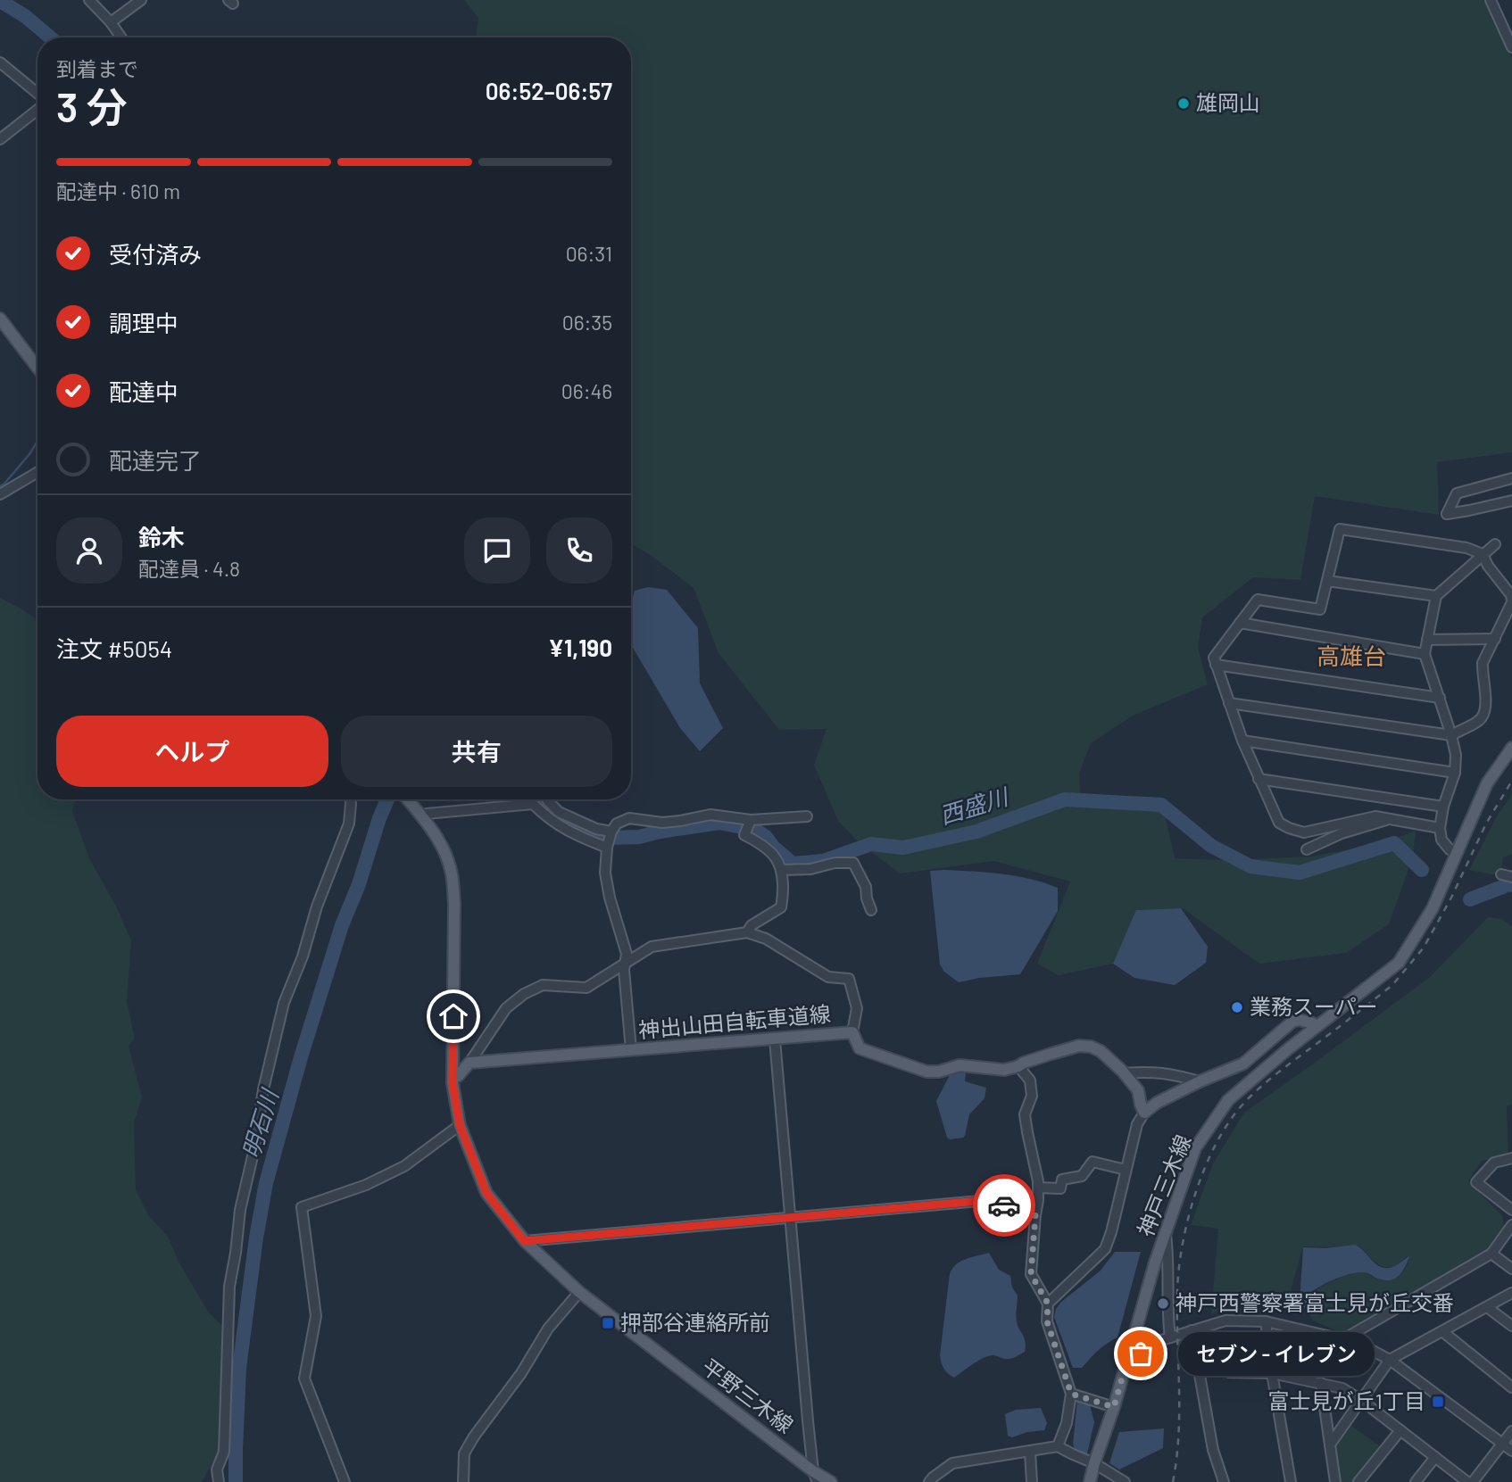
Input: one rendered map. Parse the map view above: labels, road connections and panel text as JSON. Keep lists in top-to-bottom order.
{
  "streets": {
    "main road": ["神出山田自転車道線", "神戸三木線", "平野三木線"]
  },
  "districts": ["高雄台"],
  "water": ["西盛川", "明石川"],
  "places": {
    "other": [
      "雄岡山",
      "業務スーパー",
      "神戸西警察署富士見が丘交番",
      "セブン - イレブン"
    ],
    "transit": ["押部谷連絡所前", "富士見が丘1丁目"]
  },
  "page": {
    "heading": ["3 分", "到着まで", "06:52–06:57"],
    "panel": [
      "鈴木",
      "配達員 · 4.8",
      "注文 #5054",
      "¥1,190"
    ],
    "bar": "配達中 · 610 m",
    "list": [
      ["受付済み", "06:31"],
      ["調理中", "06:35"],
      ["配達中", "06:46"],
      "配達完了"
    ],
    "buttons": ["ヘルプ", "共有"],
    "bubble": "セブン - イレブン"
  }
}
